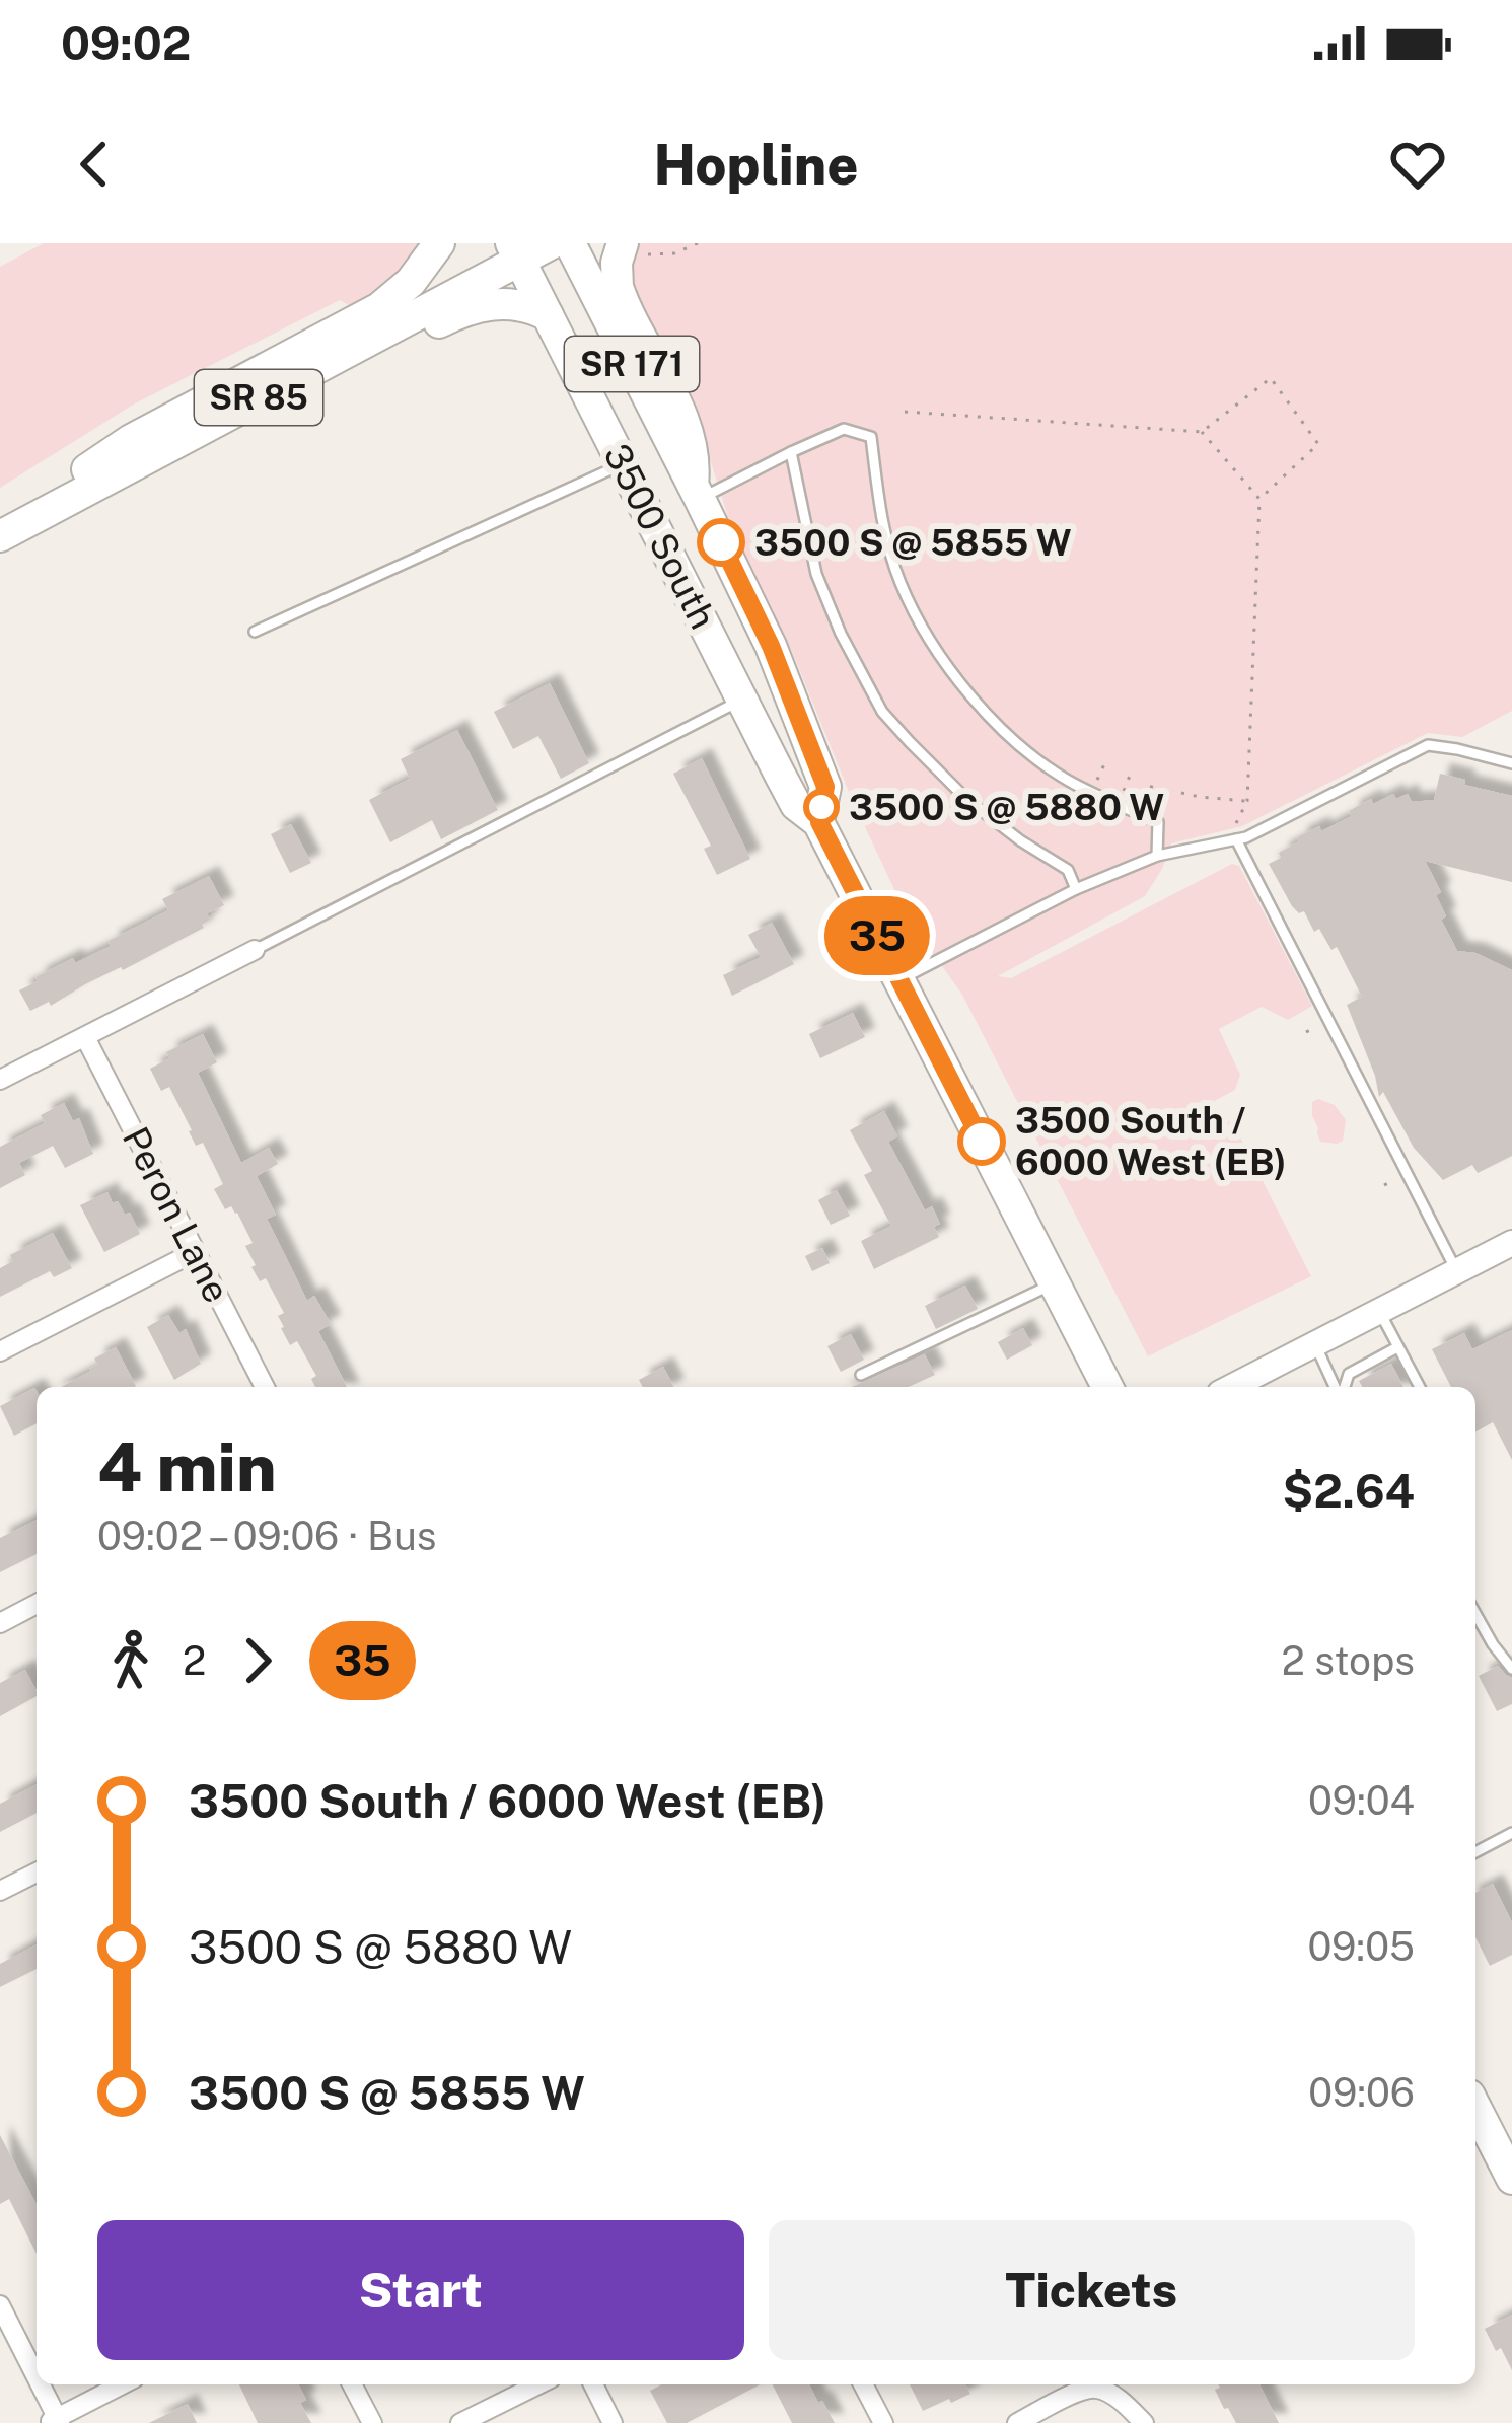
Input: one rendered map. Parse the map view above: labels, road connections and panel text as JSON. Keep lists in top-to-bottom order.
{
  "streets": {
    "main road": ["SR 171", "SR 85", "3500 South"],
    "street": ["Peron Lane"]
  },
  "crossings": [
    ["SR 85", "3500 South"]
  ],
  "places": ["3500 S @ 5855 W", "3500 S @ 5880 W", "3500 South / 6000 West (EB)"],
  "lines": ["bus line 35"],
  "page": {
    "status": "09:02",
    "header": "Hopline",
    "on_map": "35",
    "heading": ["4 min", "09:02 – 09:06 · Bus", "$2.64"],
    "legs": ["2", "35", "2 stops"],
    "list": [
      {
        "name": "3500 South / 6000 West (EB)",
        "value": "09:04"
      },
      {
        "name": "3500 S @ 5880 W",
        "value": "09:05"
      },
      {
        "name": "3500 S @ 5855 W",
        "value": "09:06"
      }
    ],
    "buttons": ["Start", "Tickets"]
  }
}
